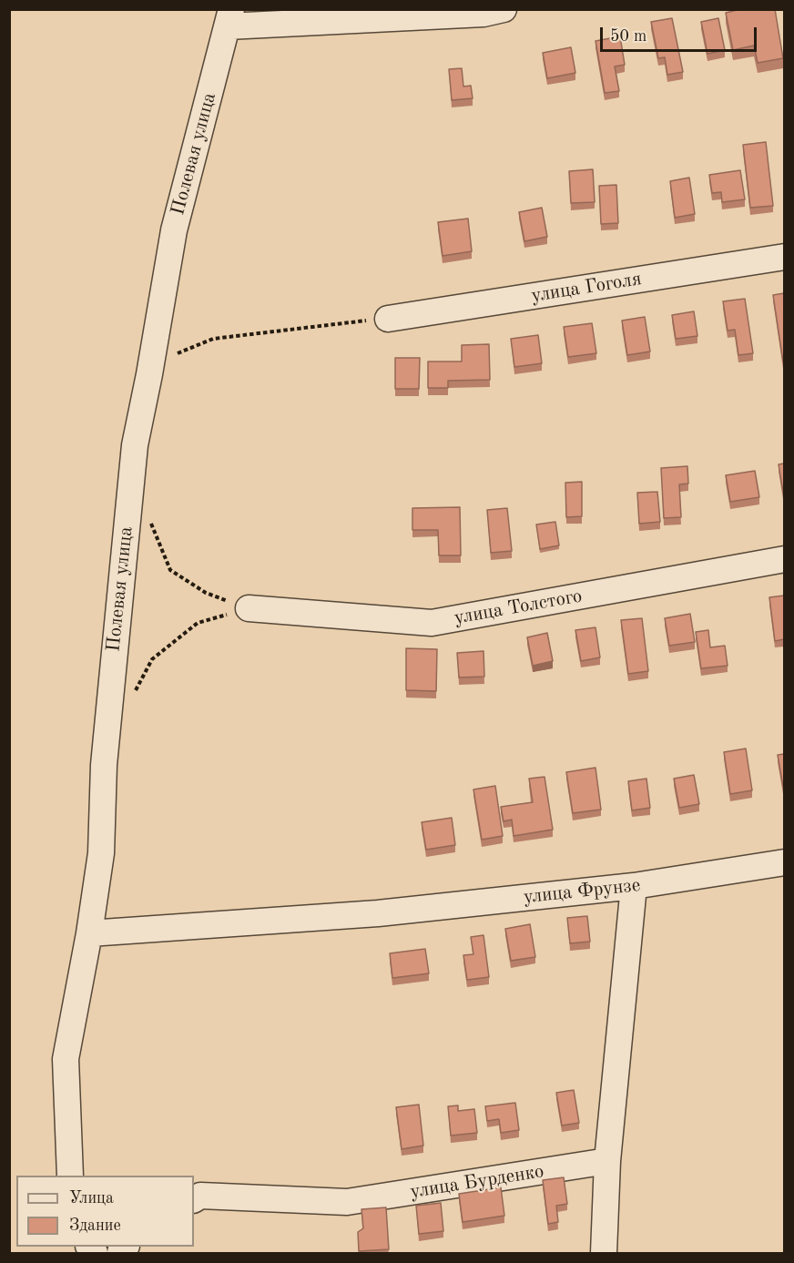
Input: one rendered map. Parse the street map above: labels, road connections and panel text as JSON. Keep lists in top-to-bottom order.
{
  "streets": {
    "street": [
      "Полевая улица",
      "улица Гоголя",
      "улица Толстого",
      "улица Фрунзе",
      "улица Бурденко"
    ]
  },
  "crossings": [
    ["Полевая улица", "улица Фрунзе"]
  ],
  "legend": ["Улица", "Здание"],
  "scale_bar": "50 m"
}
